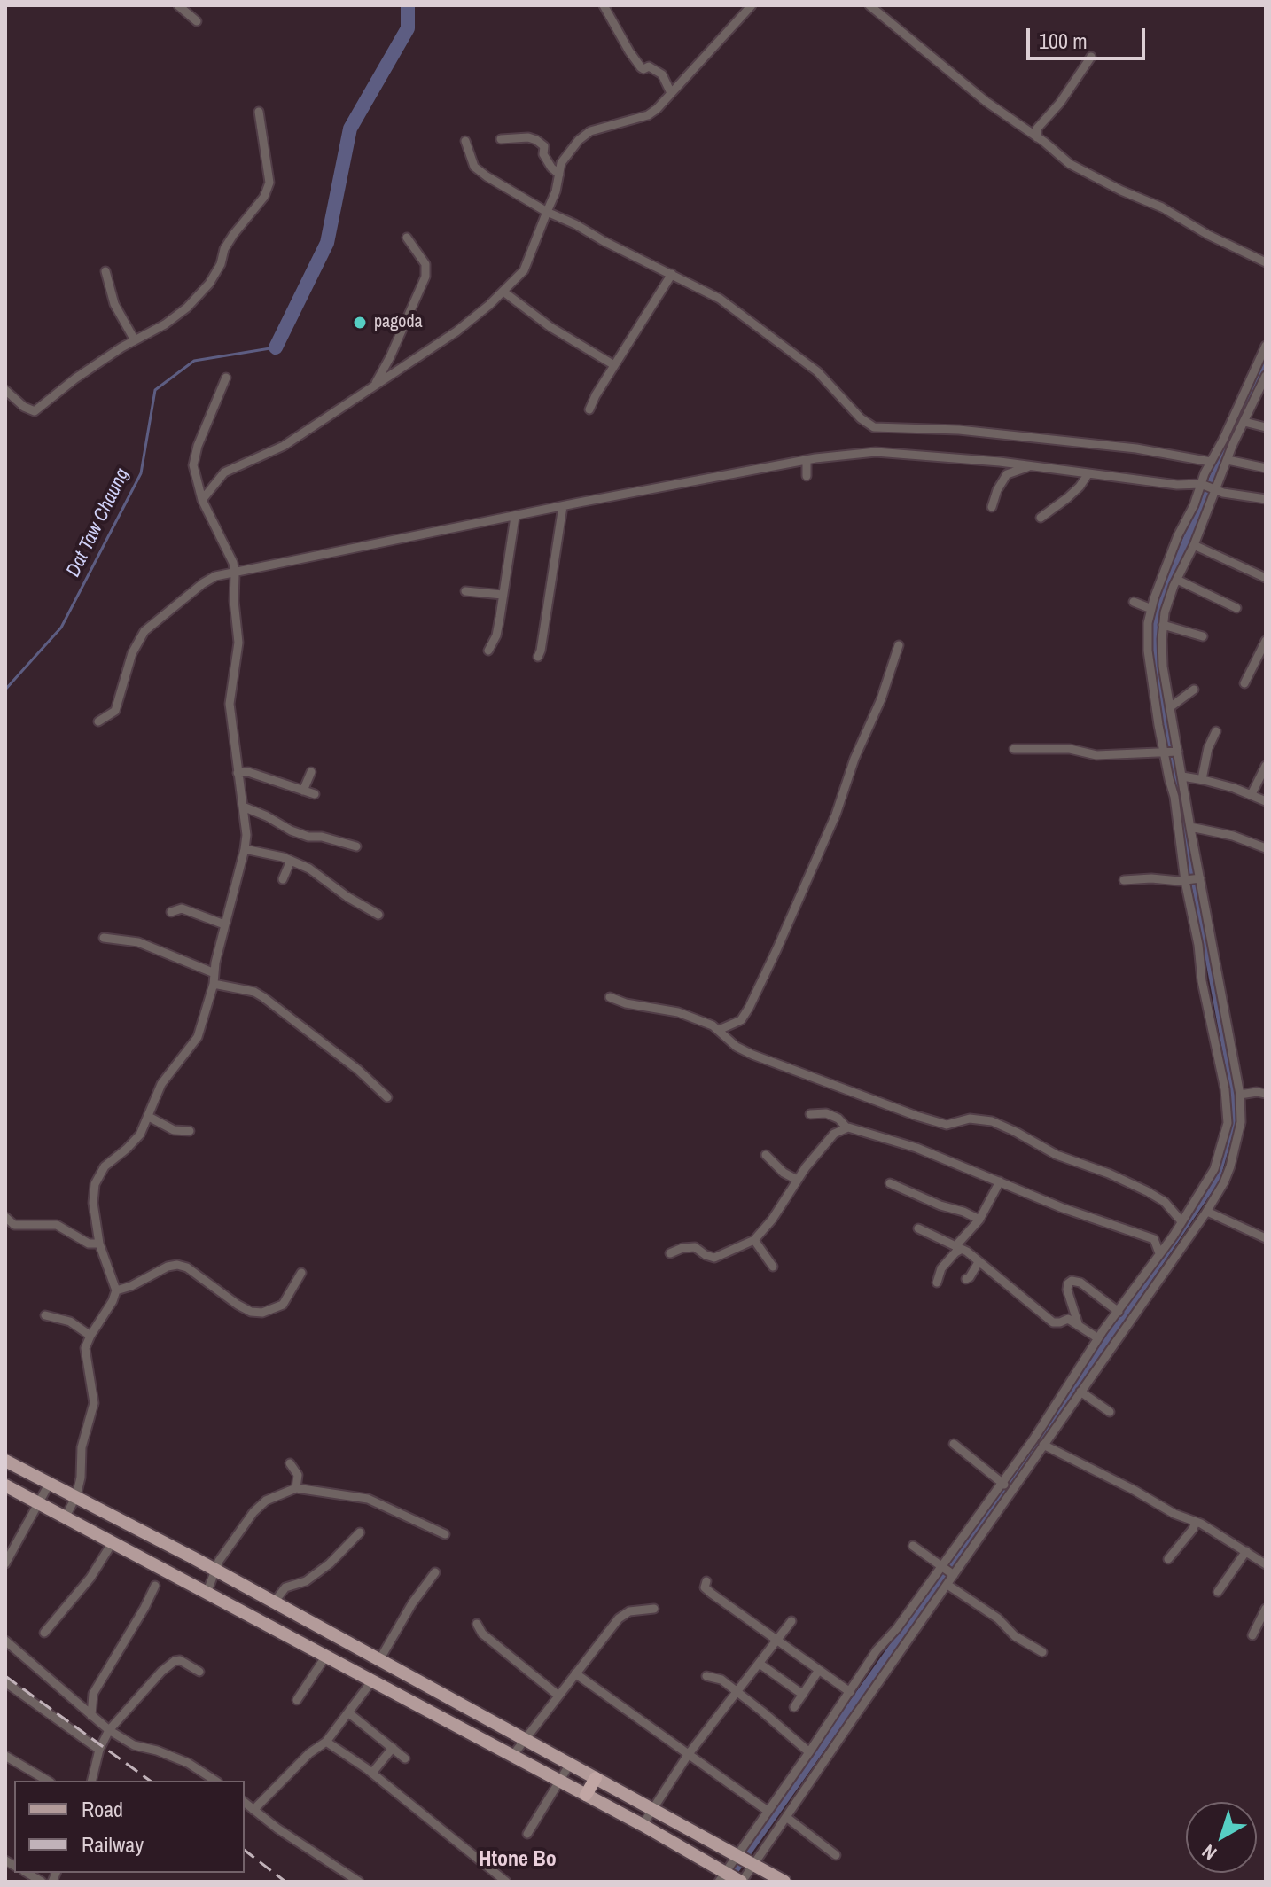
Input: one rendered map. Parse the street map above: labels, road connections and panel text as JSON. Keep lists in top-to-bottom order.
{
  "districts": ["Htone Bo"],
  "water": ["Dat Taw Chaung"],
  "places": ["pagoda"],
  "legend": ["Road", "Railway"],
  "scale_bar": "100 m",
  "north": "bottom left"
}
